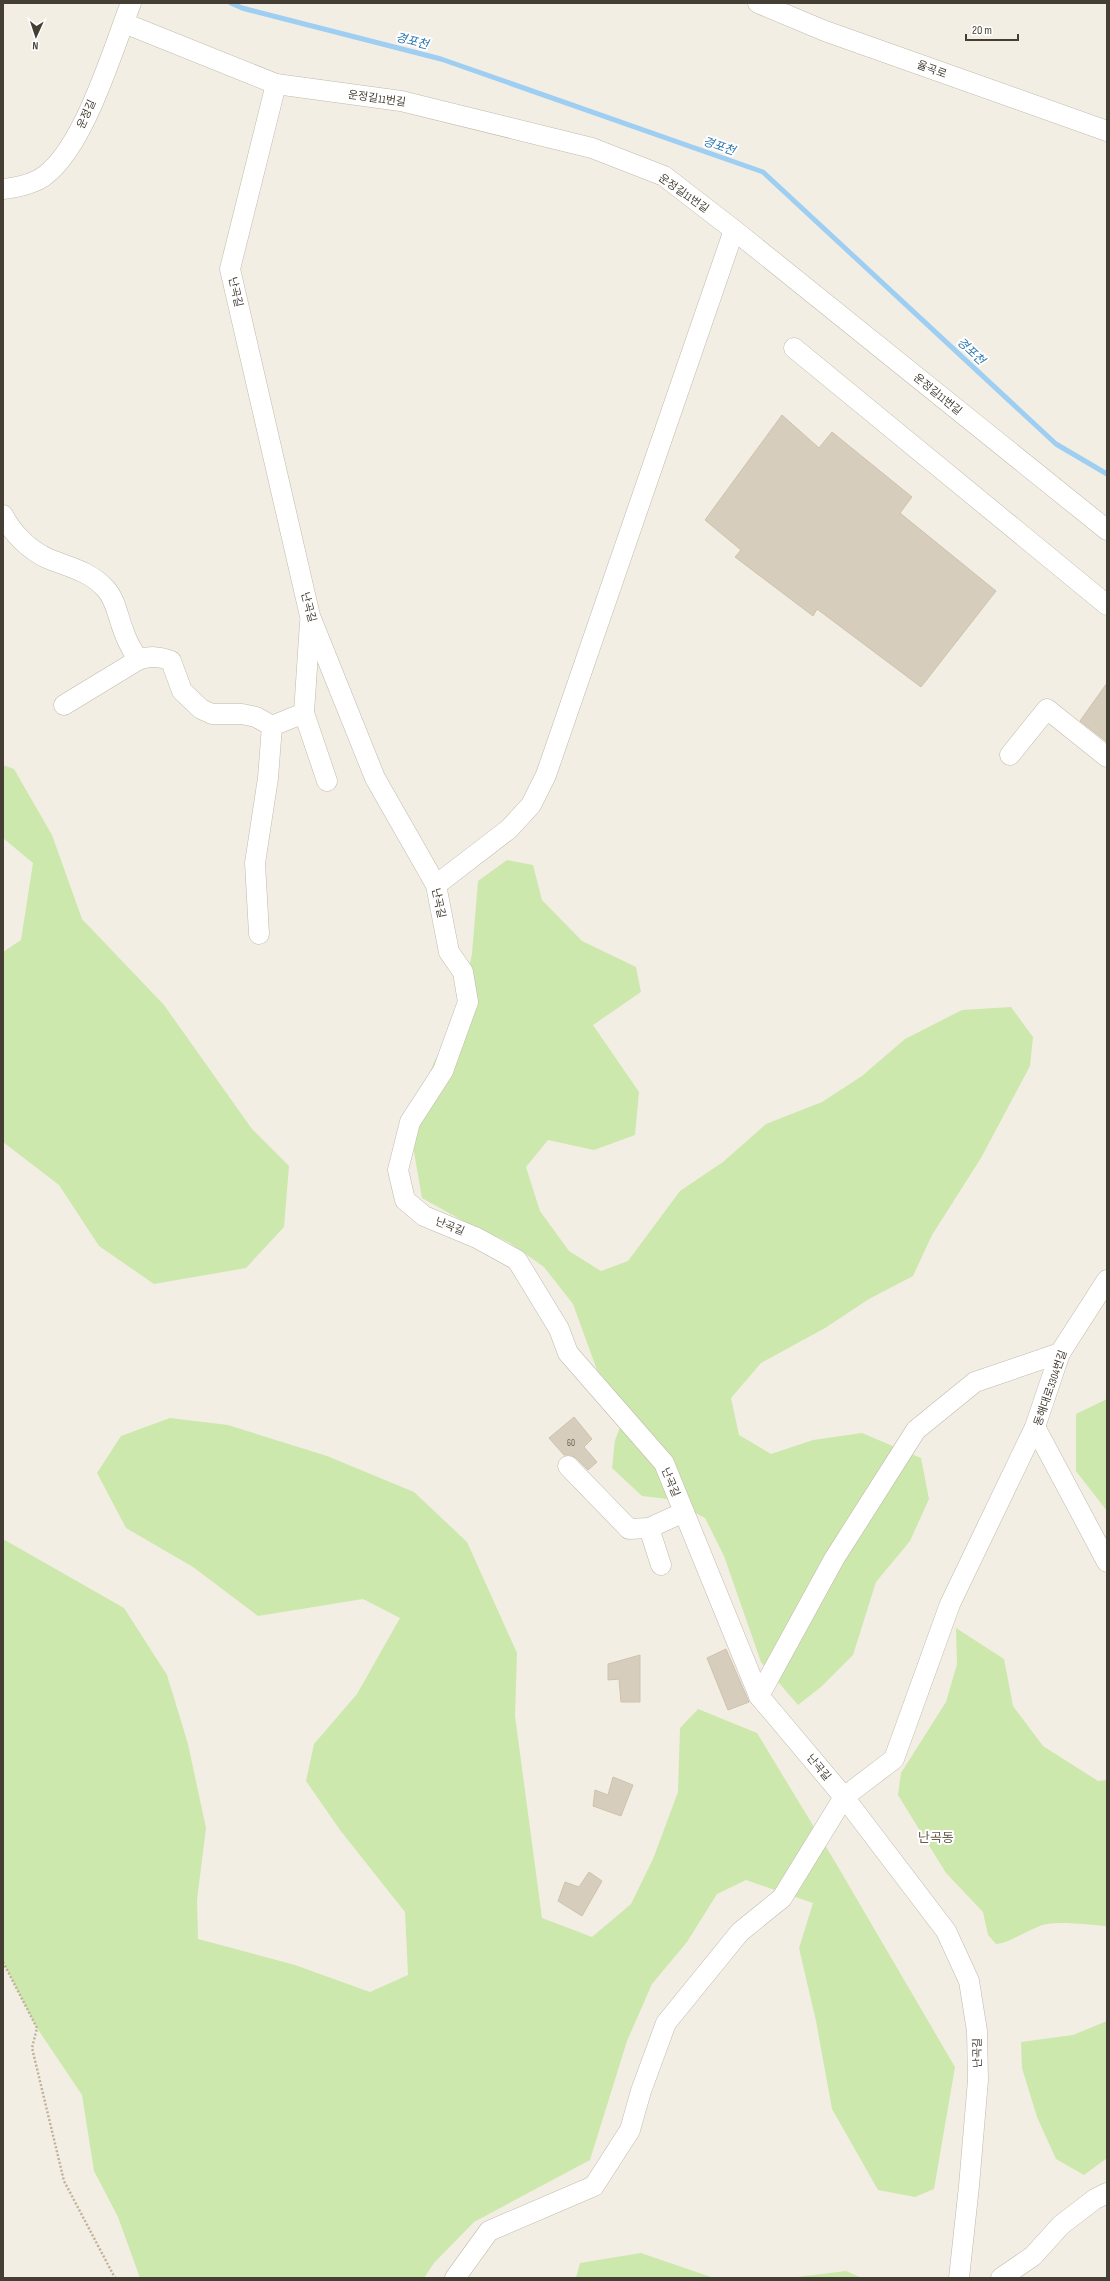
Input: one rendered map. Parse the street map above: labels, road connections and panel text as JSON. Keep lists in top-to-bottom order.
{
  "streets": {
    "street": [
      "율곡로",
      "운정길11번길",
      "운정길",
      "난곡길",
      "동해대로3304번길"
    ]
  },
  "crossings": [
    ["운정길11번길", "운정길"],
    ["운정길11번길", "난곡길"]
  ],
  "districts": ["난곡동"],
  "water": ["경포천"],
  "house_numbers": ["60"],
  "scale_bar": "20 m",
  "north": "bottom"
}
